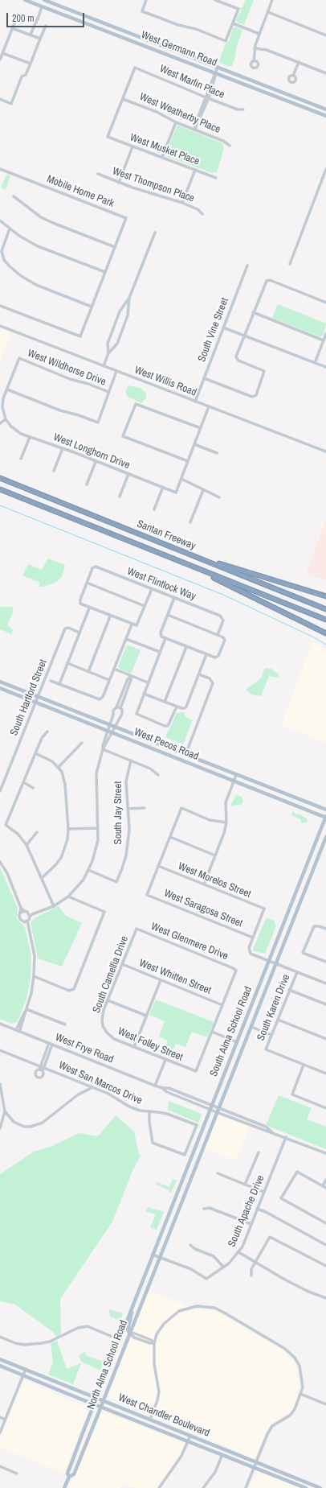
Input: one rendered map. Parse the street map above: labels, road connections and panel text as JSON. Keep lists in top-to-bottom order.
{
  "streets": {
    "highway": ["Santan Freeway"],
    "main road": [
      "West Germann Road",
      "West Pecos Road",
      "South Alma School Road",
      "North Alma School Road",
      "West Chandler Boulevard"
    ],
    "street": [
      "West Marlin Place",
      "West Weatherby Place",
      "West Musket Place",
      "West Thompson Place",
      "Mobile Home Park",
      "South Vine Street",
      "West Wildhorse Drive",
      "West Willis Road",
      "West Longhorn Drive",
      "West Flintlock Way",
      "South Hartford Street",
      "South Jay Street",
      "West Morelos Street",
      "West Saragosa Street",
      "West Glenmere Drive",
      "South Camellia Drive",
      "West Whitten Street",
      "South Karen Drive",
      "West Folley Street",
      "West Frye Road",
      "West San Marcos Drive",
      "South Apache Drive"
    ]
  },
  "crossings": [
    ["West Marlin Place", "West Weatherby Place"],
    ["West Marlin Place", "West Musket Place"],
    ["West Weatherby Place", "West Musket Place"],
    ["South Vine Street", "West Willis Road"],
    ["South Hartford Street", "West Pecos Road"],
    ["West Pecos Road", "South Alma School Road"],
    ["West Morelos Street", "West Saragosa Street"],
    ["West Glenmere Drive", "South Camellia Drive"],
    ["West Glenmere Drive", "West Whitten Street"],
    ["South Camellia Drive", "West Whitten Street"],
    ["South Camellia Drive", "West Folley Street"],
    ["South Alma School Road", "West Frye Road"],
    ["South Alma School Road", "South Apache Drive"],
    ["South Alma School Road", "North Alma School Road"],
    ["West Frye Road", "South Apache Drive"],
    ["South Apache Drive", "North Alma School Road"],
    ["North Alma School Road", "West Chandler Boulevard"]
  ],
  "scale_bar": "200 m"
}
